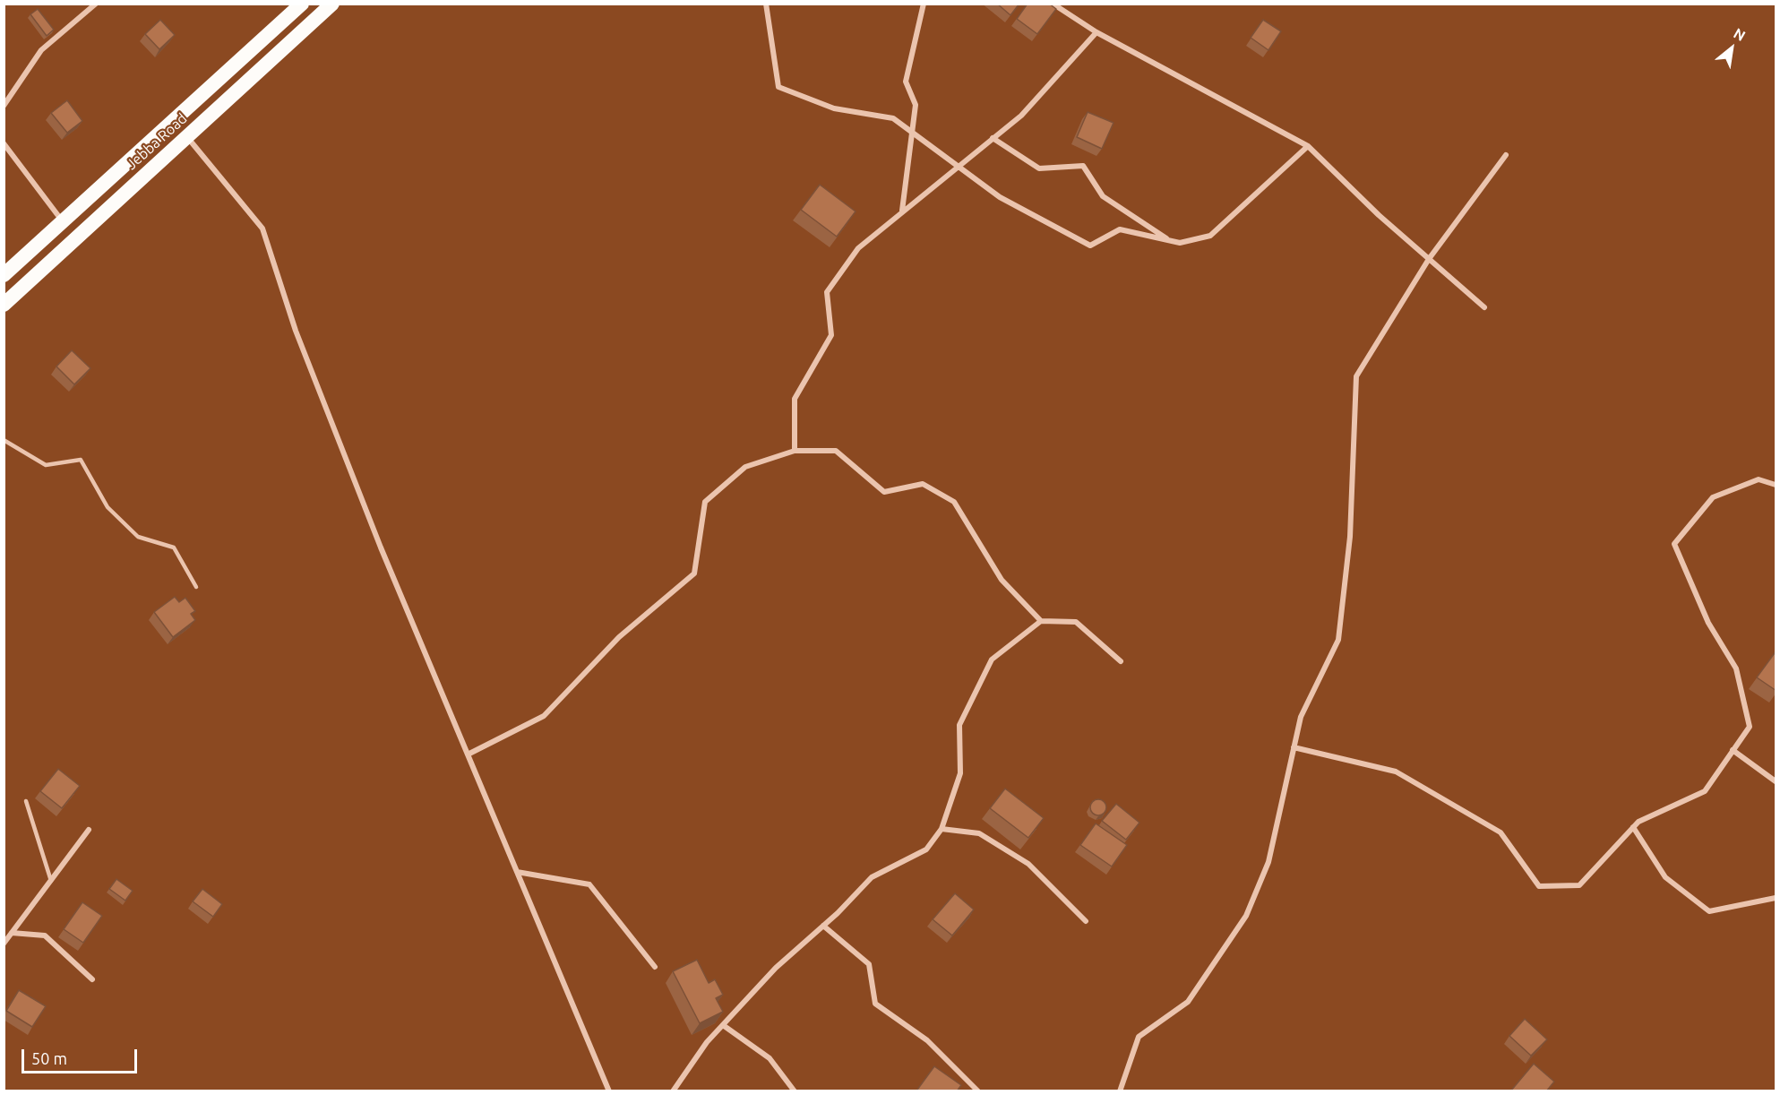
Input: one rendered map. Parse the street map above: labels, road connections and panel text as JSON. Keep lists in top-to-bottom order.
{
  "streets": {
    "highway": ["Jebba Road"]
  },
  "scale_bar": "50 m",
  "north": "top right"
}
